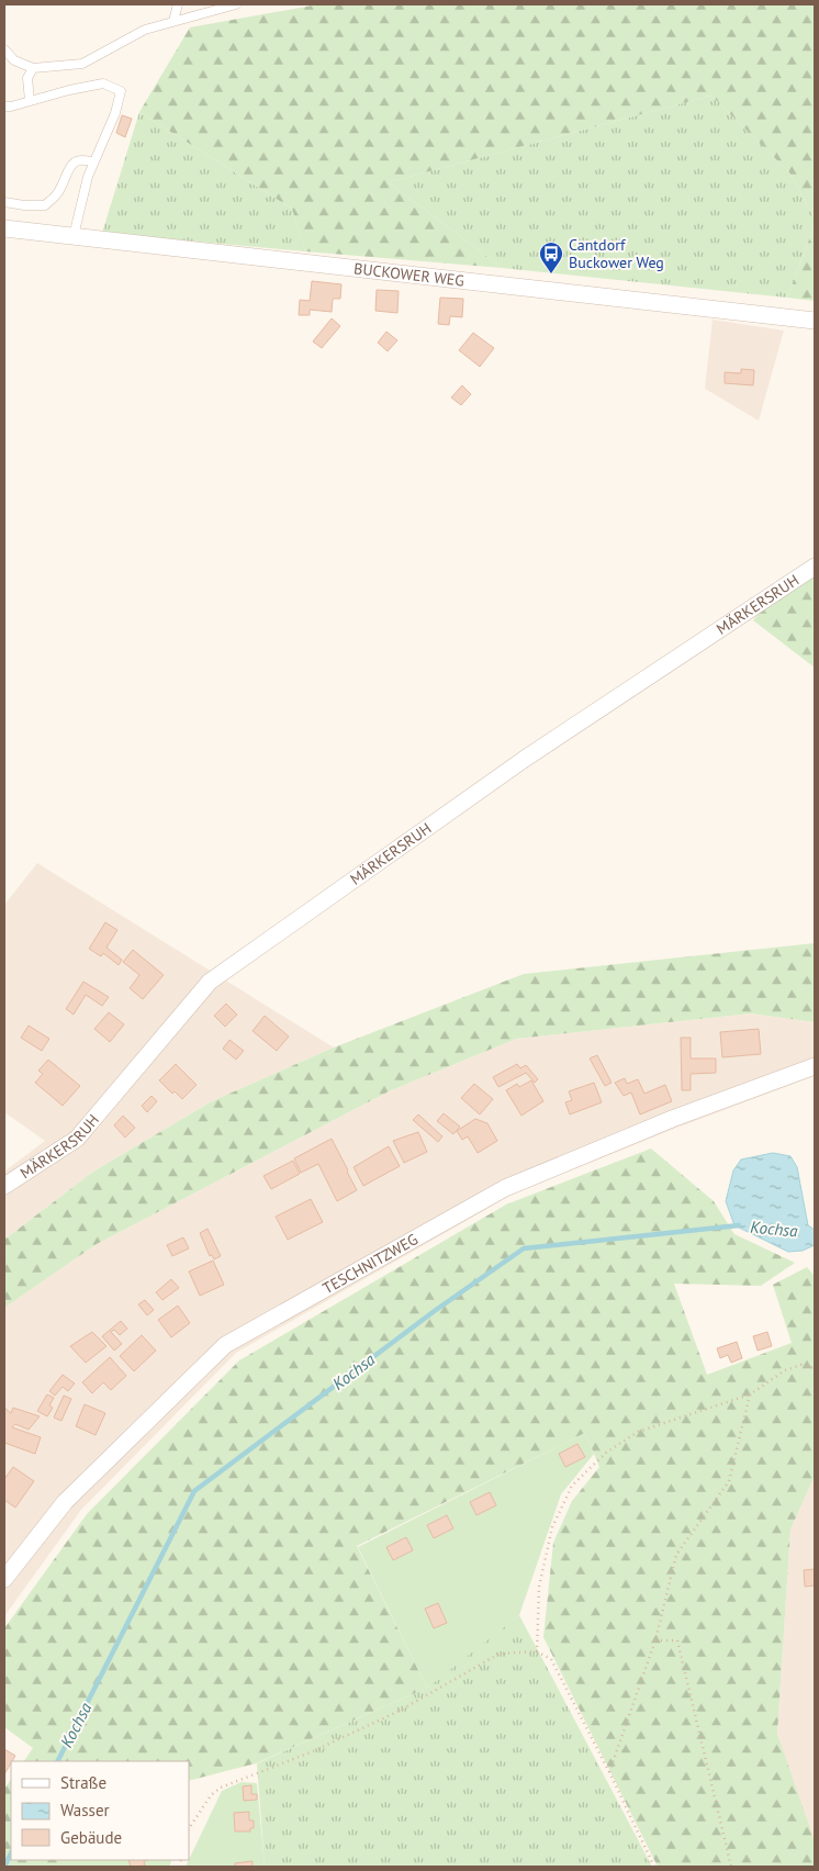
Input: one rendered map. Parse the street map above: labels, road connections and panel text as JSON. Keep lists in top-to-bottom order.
{
  "streets": {
    "street": ["BUCKOWER WEG", "MÄRKERSRUH", "TESCHNITZWEG"]
  },
  "water": ["Kochsa"],
  "places": {
    "bus stop": ["Cantdorf Buckower Weg"]
  },
  "legend": ["Straße", "Wasser", "Gebäude"]
}
